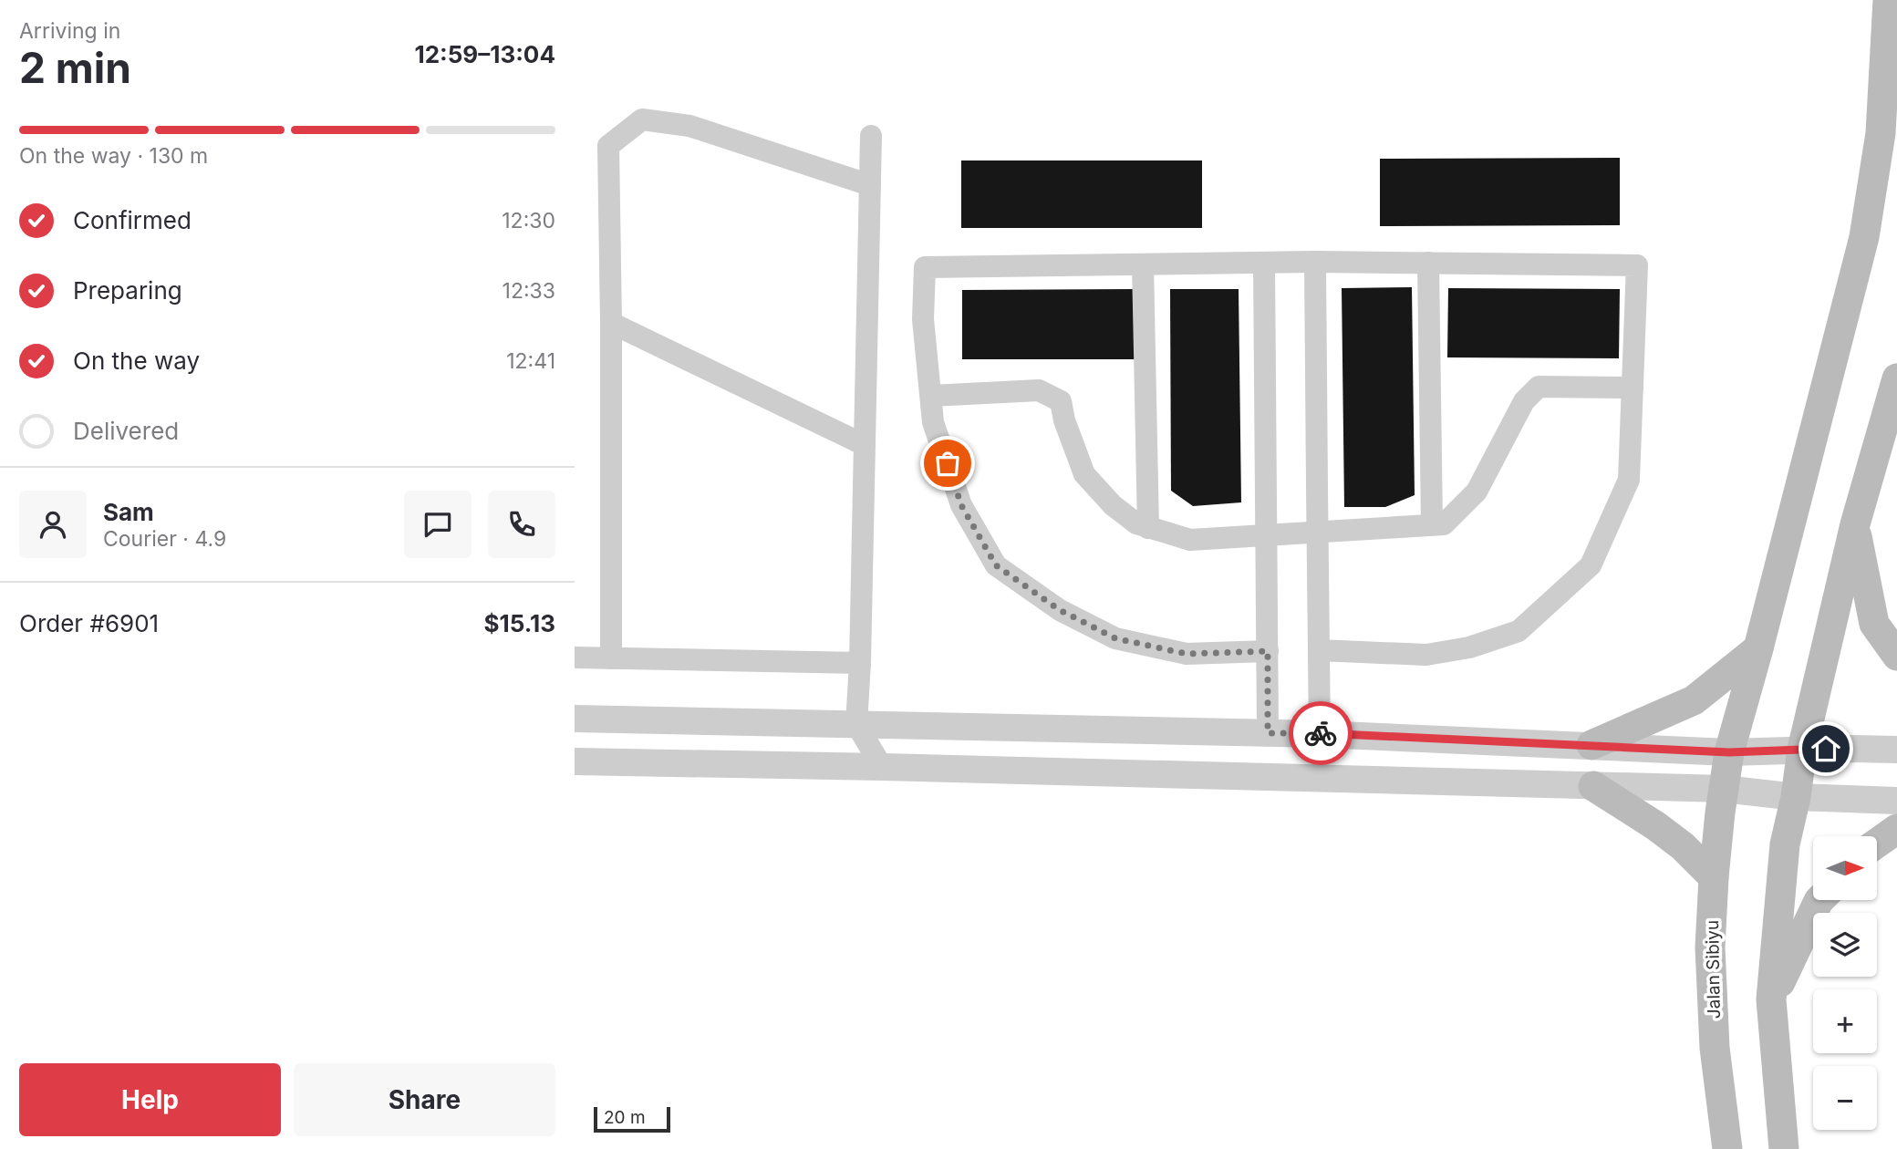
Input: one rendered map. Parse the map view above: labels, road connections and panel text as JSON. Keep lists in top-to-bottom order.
{
  "streets": {
    "main road": ["Jalan Sibiyu"]
  },
  "scale_bar": "20 m",
  "north": "right",
  "page": {
    "heading": ["2 min", "Arriving in", "12:59–13:04"],
    "panel": [
      "Sam",
      "Courier · 4.9",
      "Order #6901",
      "$15.13"
    ],
    "bar": "On the way · 130 m",
    "list": [
      ["Confirmed", "12:30"],
      ["Preparing", "12:33"],
      ["On the way", "12:41"],
      "Delivered"
    ],
    "map_buttons": ["+", "−"],
    "buttons": ["Help", "Share"],
    "scale": "20 m"
  }
}
